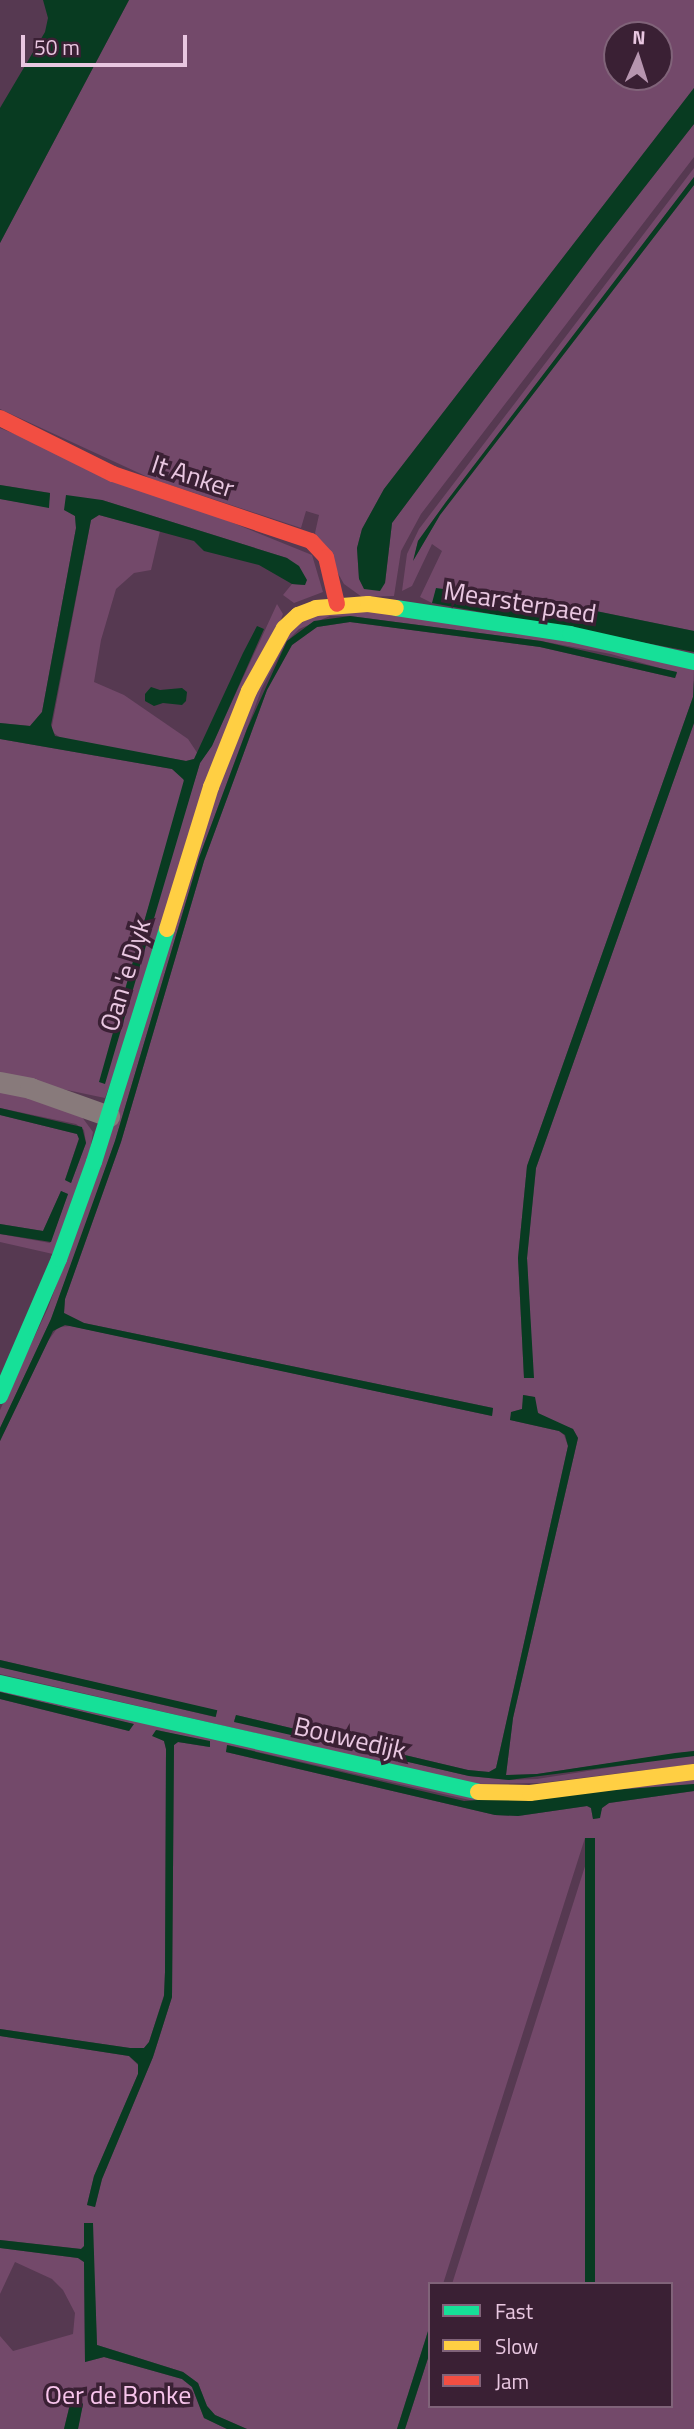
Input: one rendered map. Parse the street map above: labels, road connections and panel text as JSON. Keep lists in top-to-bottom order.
{
  "streets": {
    "street": [
      "It Anker",
      "Mearsterpaed",
      "Oan 'e Dyk",
      "Bouwedijk"
    ]
  },
  "crossings": [
    ["It Anker", "Mearsterpaed"],
    ["It Anker", "Oan 'e Dyk"],
    ["Mearsterpaed", "Oan 'e Dyk"]
  ],
  "parks": ["Oer de Bonke"],
  "legend": ["Fast", "Slow", "Jam"],
  "scale_bar": "50 m",
  "north": "top"
}
